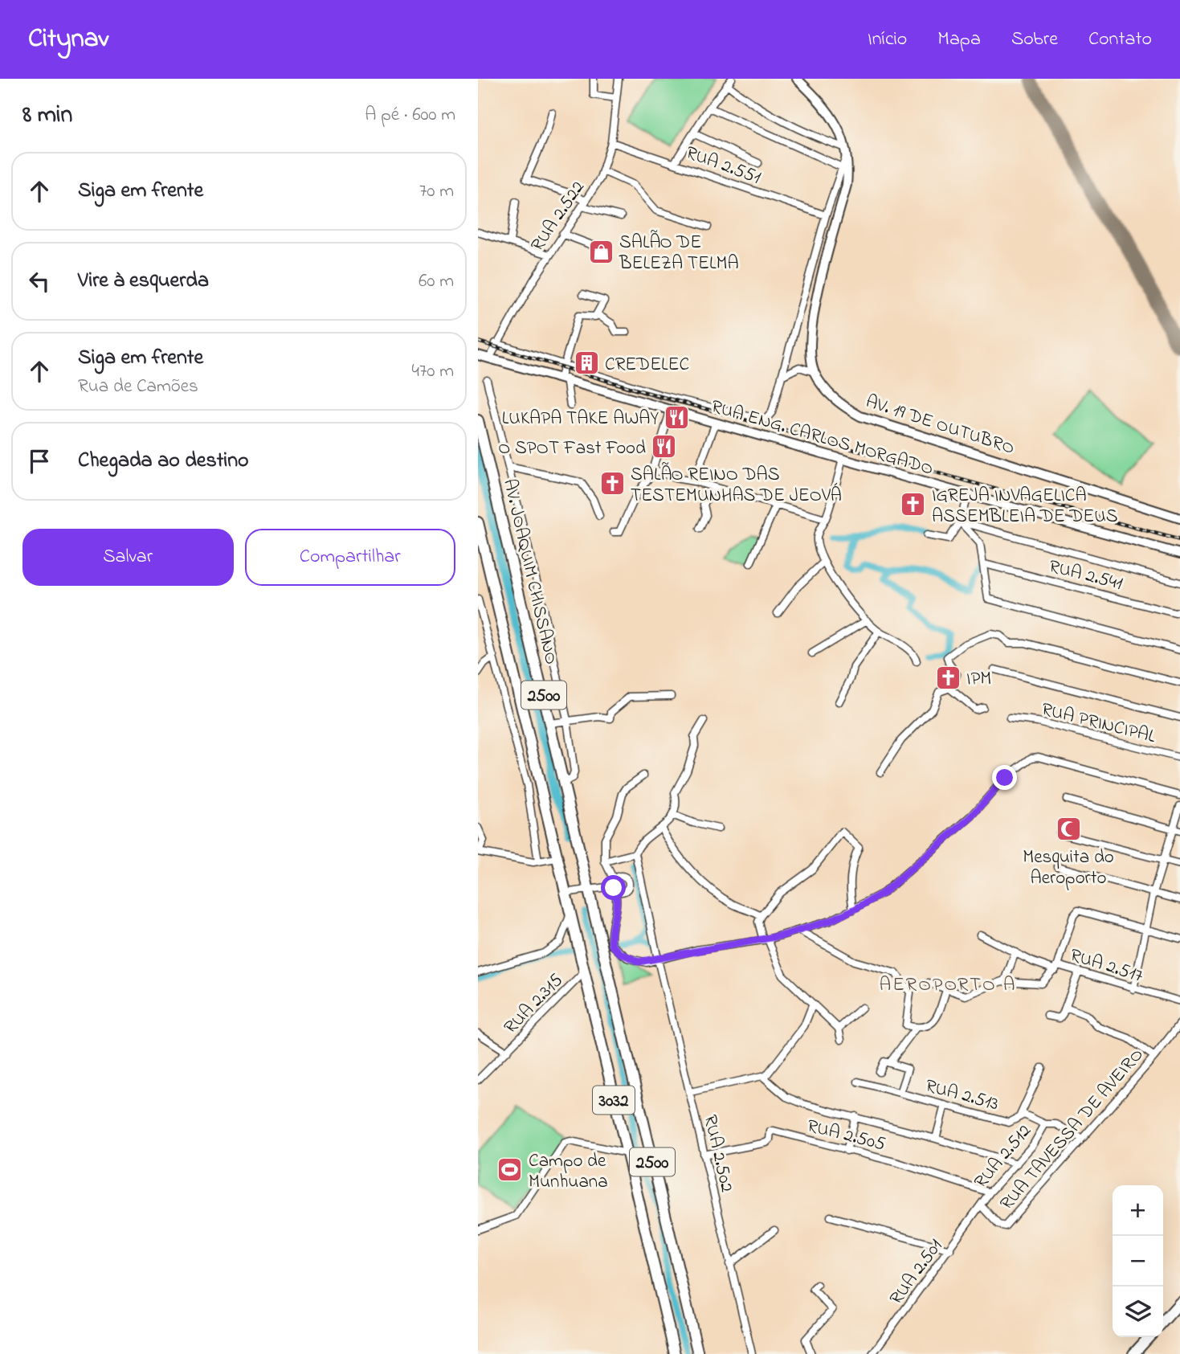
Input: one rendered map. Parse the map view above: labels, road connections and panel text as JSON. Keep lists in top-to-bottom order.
{
  "streets": {
    "main road": ["AV. JOAQUIM CHISSANO", "2500", "3032"],
    "street": [
      "RUA 2.551",
      "RUA 2.522",
      "AV. 19 DE OUTUBRO",
      "RUA ENG. CARLOS MORGADO",
      "RUA 2.541",
      "RUA PRINCIPAL",
      "RUA 2.517",
      "RUA 2.315",
      "RUA 2.513",
      "RUA TAVESSA DE AVEIRO",
      "RUA 2.505",
      "RUA 2.502",
      "RUA 2.512",
      "RUA 2.501"
    ]
  },
  "crossings": [
    ["RUA 2.551", "RUA 2.522"],
    ["RUA 2.522", "RUA ENG. CARLOS MORGADO"],
    ["2500", "3032"],
    ["RUA 2.315", "3032"],
    ["RUA 2.513", "RUA TAVESSA DE AVEIRO"],
    ["RUA 2.513", "RUA 2.512"],
    ["RUA TAVESSA DE AVEIRO", "RUA 2.512"],
    ["RUA TAVESSA DE AVEIRO", "RUA 2.501"],
    ["RUA 2.505", "RUA 2.502"],
    ["RUA 2.505", "RUA 2.512"],
    ["RUA 2.512", "RUA 2.501"]
  ],
  "districts": ["AEROPORTO A"],
  "places": {
    "shop": ["SALÃO DE BELEZA TELMA"],
    "building": ["CREDELEC"],
    "restaurant": ["LUKAPA TAKE AWAY", "O SPOT Fast Food"],
    "church": ["SALÃO REINO DAS TESTEMUNHAS DE JEOVÁ", "IGREJA INVAGELICA ASSEMBLEIA DE DEUS", "IPM"],
    "mosque": ["Mesquita do Aeroporto"],
    "sports": ["Campo de Munhuana"]
  },
  "page": {
    "header": "Citynav",
    "nav": [
      "Início",
      "Mapa",
      "Sobre",
      "Contato"
    ],
    "heading": ["8 min", "A pé · 600 m"],
    "list": [
      ["Siga em frente", "70 m"],
      ["Vire à esquerda", "60 m"],
      ["Siga em frente", "Rua de Camões", "470 m"],
      "Chegada ao destino"
    ],
    "buttons": ["Salvar", "Compartilhar"],
    "map_buttons": ["+", "−"]
  }
}
